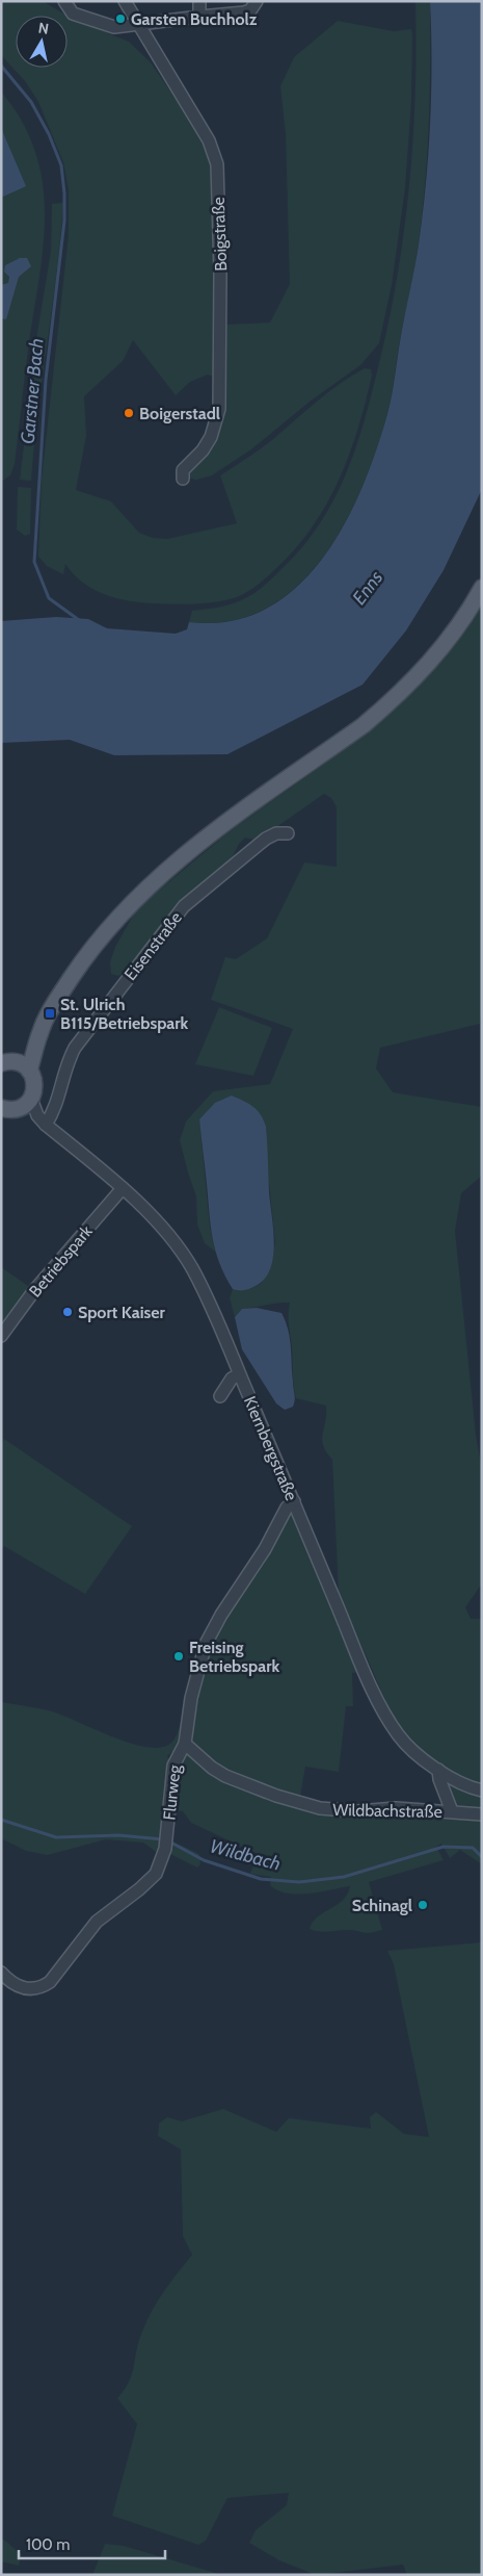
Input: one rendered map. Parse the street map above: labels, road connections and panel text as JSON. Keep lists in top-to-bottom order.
{
  "streets": {
    "street": [
      "Boigstraße",
      "Eisenstraße",
      "Betriebspark",
      "Kiernbergstraße",
      "Flurweg",
      "Wildbachstraße"
    ]
  },
  "crossings": [
    ["Eisenstraße", "Kiernbergstraße"],
    ["Betriebspark", "Kiernbergstraße"],
    ["Kiernbergstraße", "Flurweg"],
    ["Flurweg", "Wildbachstraße"]
  ],
  "water": ["Garstner Bach", "Enns", "Wildbach"],
  "places": {
    "other": [
      "Garsten Buchholz",
      "Boigerstadl",
      "Sport Kaiser",
      "Freising Betriebspark",
      "Schinagl"
    ],
    "transit": ["St. Ulrich B115/Betriebspark"]
  },
  "scale_bar": "100 m",
  "north": "top"
}
